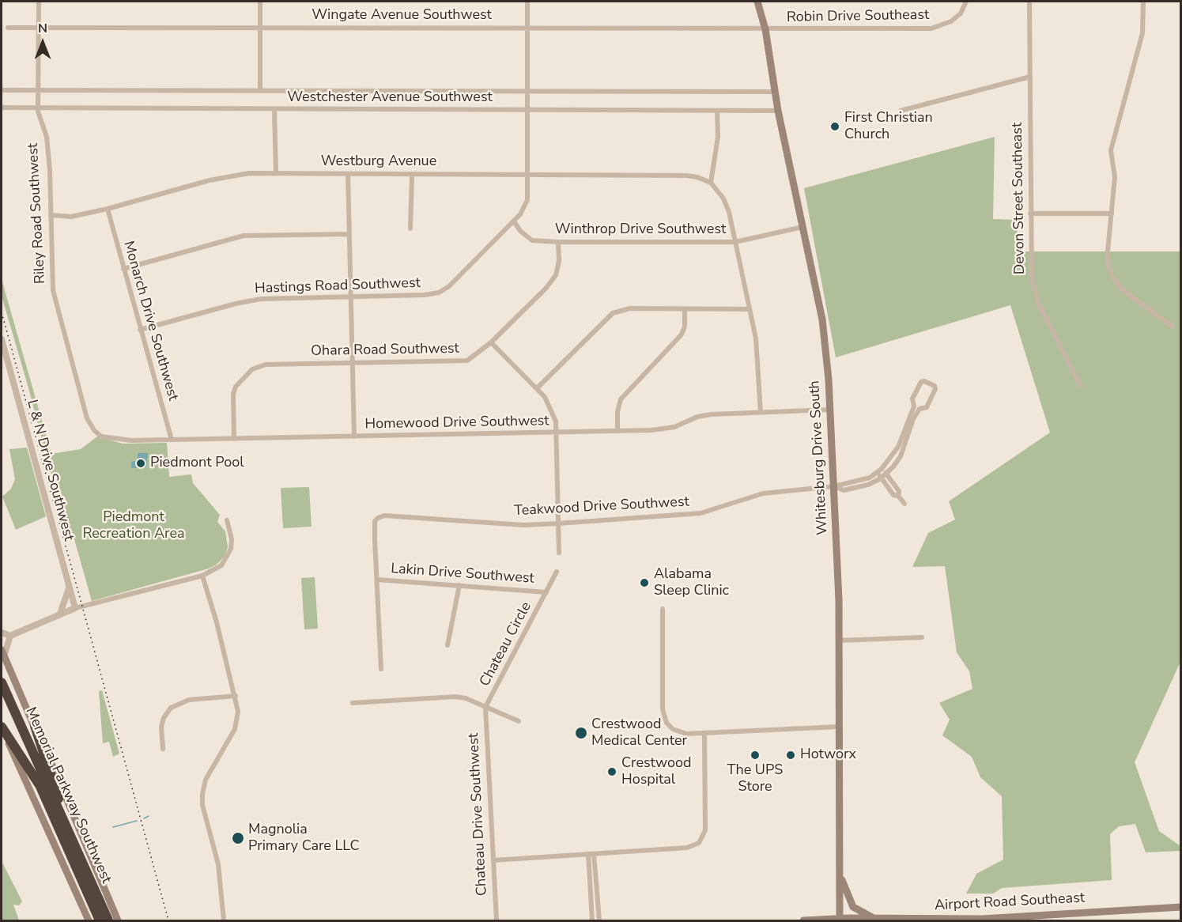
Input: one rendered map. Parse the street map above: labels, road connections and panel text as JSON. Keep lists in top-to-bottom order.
{
  "streets": {
    "highway": ["Memorial Parkway Southwest"],
    "main road": ["Whitesburg Drive South", "Airport Road Southeast"],
    "street": [
      "Wingate Avenue Southwest",
      "Robin Drive Southeast",
      "Westchester Avenue Southwest",
      "Westburg Avenue",
      "Devon Street Southeast",
      "Riley Road Southwest",
      "Winthrop Drive Southwest",
      "Hastings Road Southwest",
      "Monarch Drive Southwest",
      "Ohara Road Southwest",
      "Homewood Drive Southwest",
      "L & N Drive Southwest",
      "Teakwood Drive Southwest",
      "Lakin Drive Southwest",
      "Chateau Circle",
      "Chateau Drive Southwest"
    ]
  },
  "crossings": [
    ["Wingate Avenue Southwest", "Robin Drive Southeast"],
    ["Wingate Avenue Southwest", "Riley Road Southwest"],
    ["Wingate Avenue Southwest", "Hastings Road Southwest"],
    ["Wingate Avenue Southwest", "Whitesburg Drive South"],
    ["Robin Drive Southeast", "Whitesburg Drive South"],
    ["Westchester Avenue Southwest", "Riley Road Southwest"],
    ["Westchester Avenue Southwest", "Hastings Road Southwest"],
    ["Westchester Avenue Southwest", "Whitesburg Drive South"],
    ["Westburg Avenue", "Riley Road Southwest"],
    ["Westburg Avenue", "Hastings Road Southwest"],
    ["Westburg Avenue", "Monarch Drive Southwest"],
    ["Riley Road Southwest", "Homewood Drive Southwest"],
    ["Winthrop Drive Southwest", "Hastings Road Southwest"],
    ["Winthrop Drive Southwest", "Ohara Road Southwest"],
    ["Winthrop Drive Southwest", "Whitesburg Drive South"],
    ["Hastings Road Southwest", "Monarch Drive Southwest"],
    ["Monarch Drive Southwest", "Homewood Drive Southwest"],
    ["Ohara Road Southwest", "Homewood Drive Southwest"],
    ["Homewood Drive Southwest", "Whitesburg Drive South"],
    ["Whitesburg Drive South", "Teakwood Drive Southwest"],
    ["Whitesburg Drive South", "Airport Road Southeast"],
    ["Teakwood Drive Southwest", "Lakin Drive Southwest"],
    ["Lakin Drive Southwest", "Chateau Circle"],
    ["Chateau Circle", "Chateau Drive Southwest"]
  ],
  "parks": ["Piedmont Recreation Area"],
  "places": [
    "First Christian Church",
    "Piedmont Pool",
    "Alabama Sleep Clinic",
    "Crestwood Medical Center",
    "The UPS Store",
    "Hotworx",
    "Crestwood Hospital",
    "Magnolia Primary Care LLC"
  ],
  "north": "top"
}
